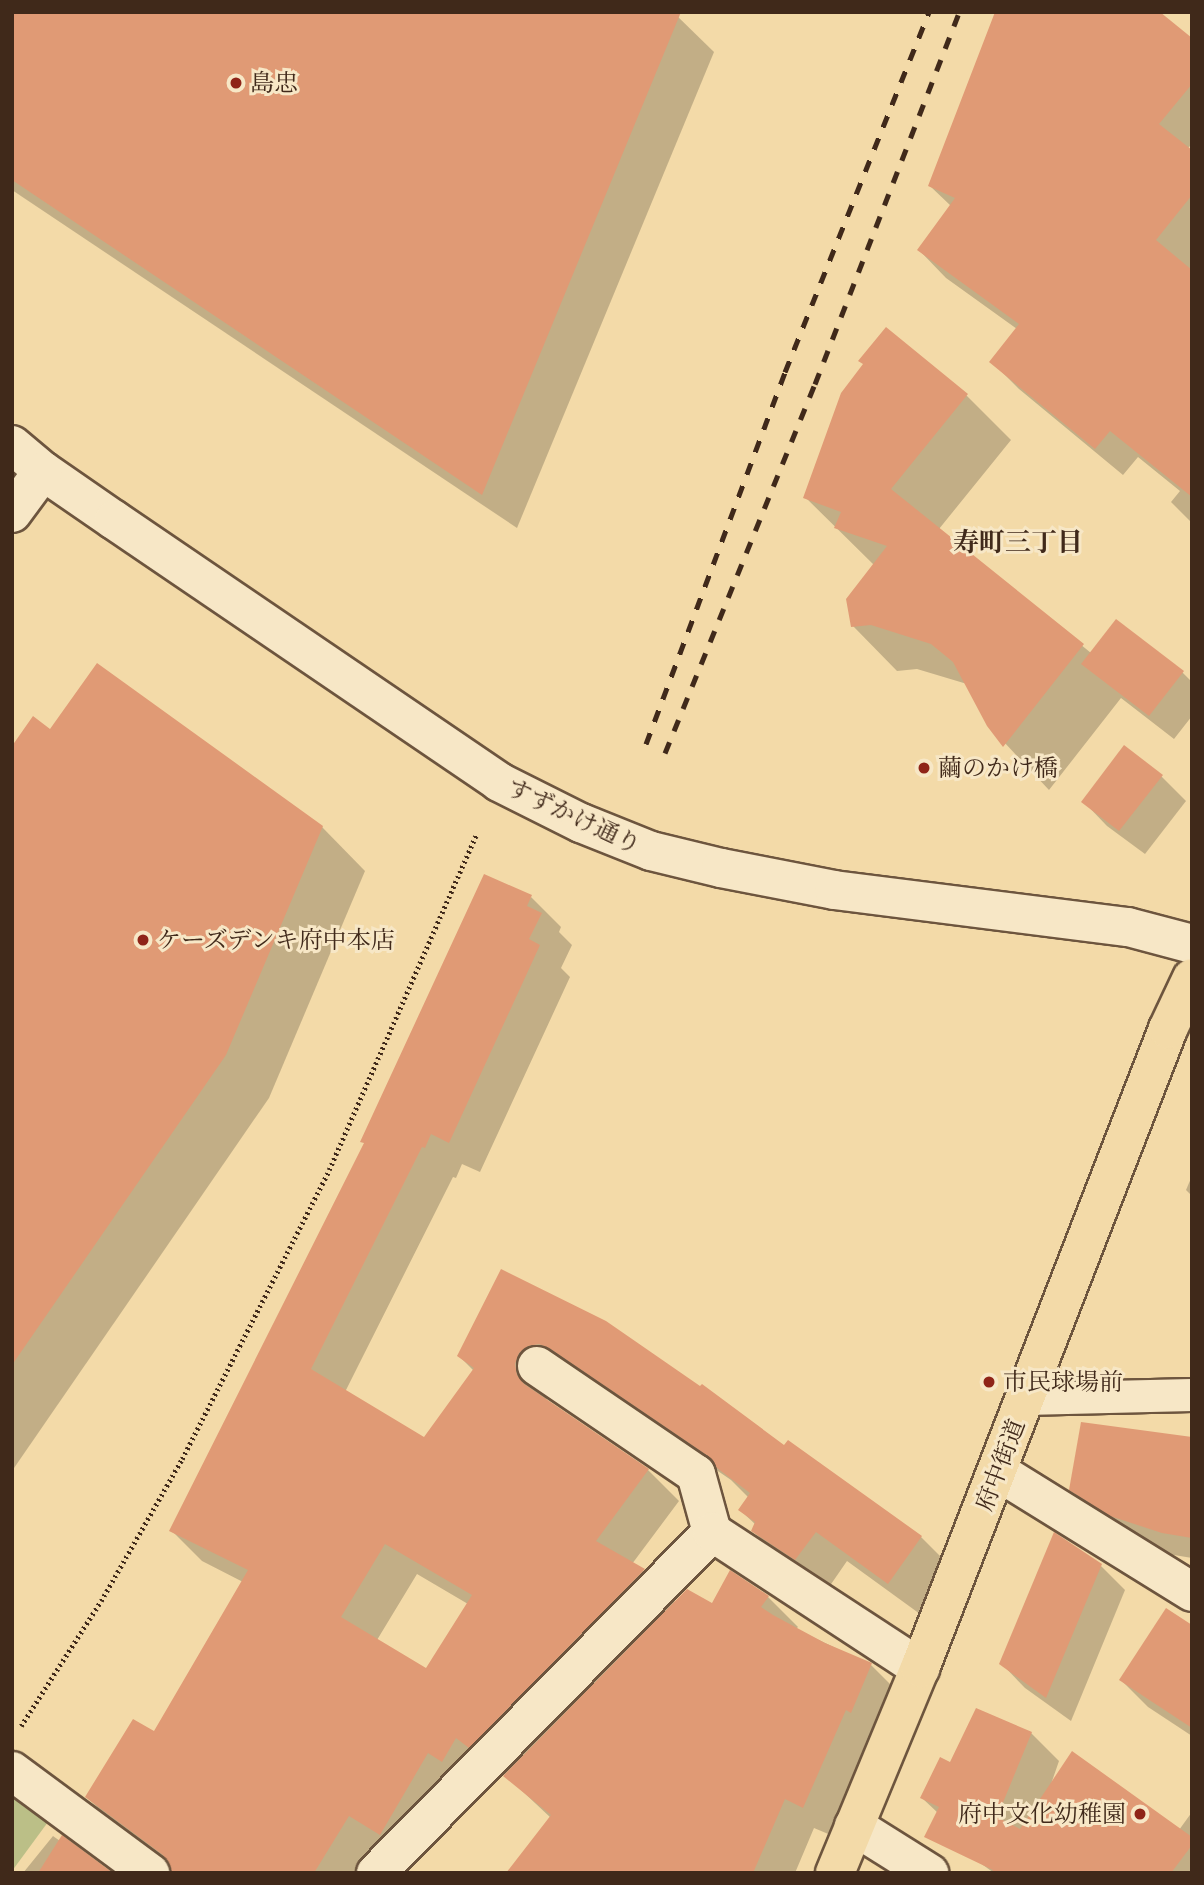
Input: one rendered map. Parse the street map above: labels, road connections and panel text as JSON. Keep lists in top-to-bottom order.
{
  "streets": {
    "main road": ["府中街道"],
    "street": ["すずかけ通り"]
  },
  "districts": ["寿町三丁目"],
  "places": [
    "島忠",
    "繭のかけ橋",
    "ケーズデンキ府中本店",
    "市民球場前",
    "府中文化幼稚園"
  ]
}
